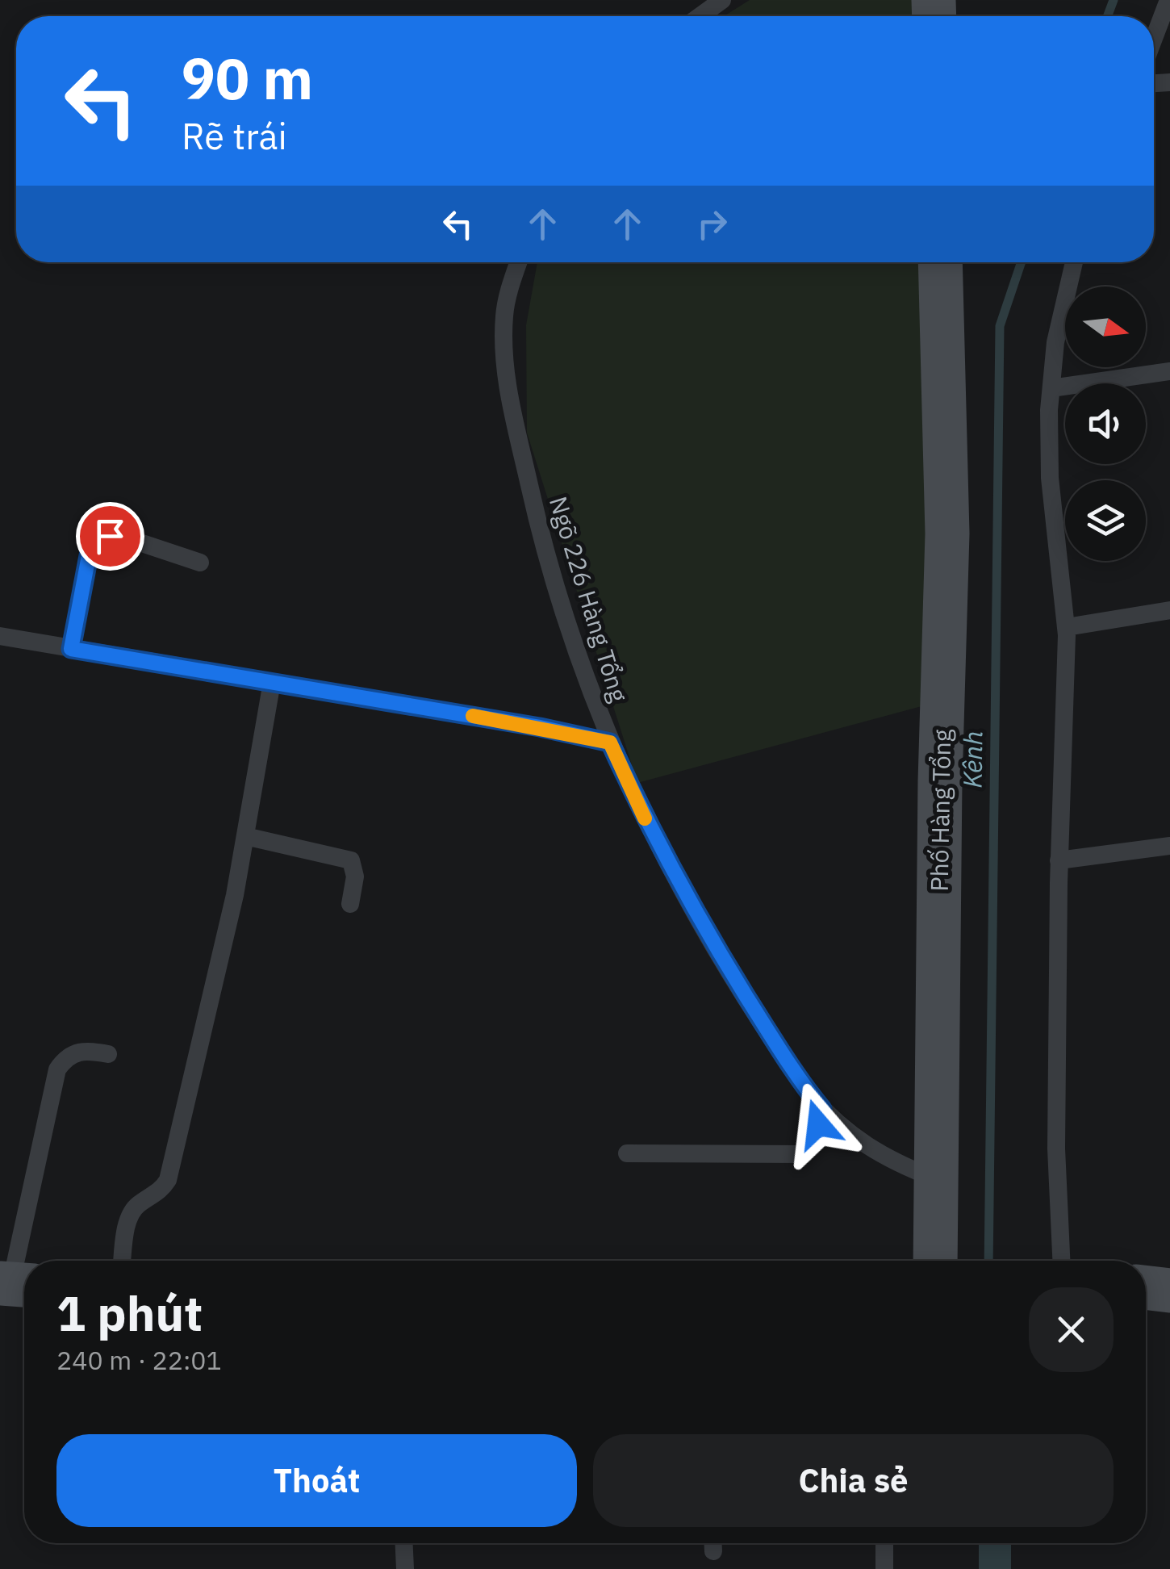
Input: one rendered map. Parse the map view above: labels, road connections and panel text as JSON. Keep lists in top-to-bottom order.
{
  "streets": {
    "street": ["Phố Hàng Tổng"],
    "lane": ["Ngõ 226 Hàng Tổng"]
  },
  "crossings": [
    ["Ngõ 226 Hàng Tổng", "Phố Hàng Tổng"]
  ],
  "water": ["Kênh"],
  "north": "right",
  "page": {
    "turn": ["90 m", "Rẽ trái"],
    "heading": ["1 phút", "240 m · 22:01"],
    "buttons": ["Thoát", "Chia sẻ"]
  }
}
